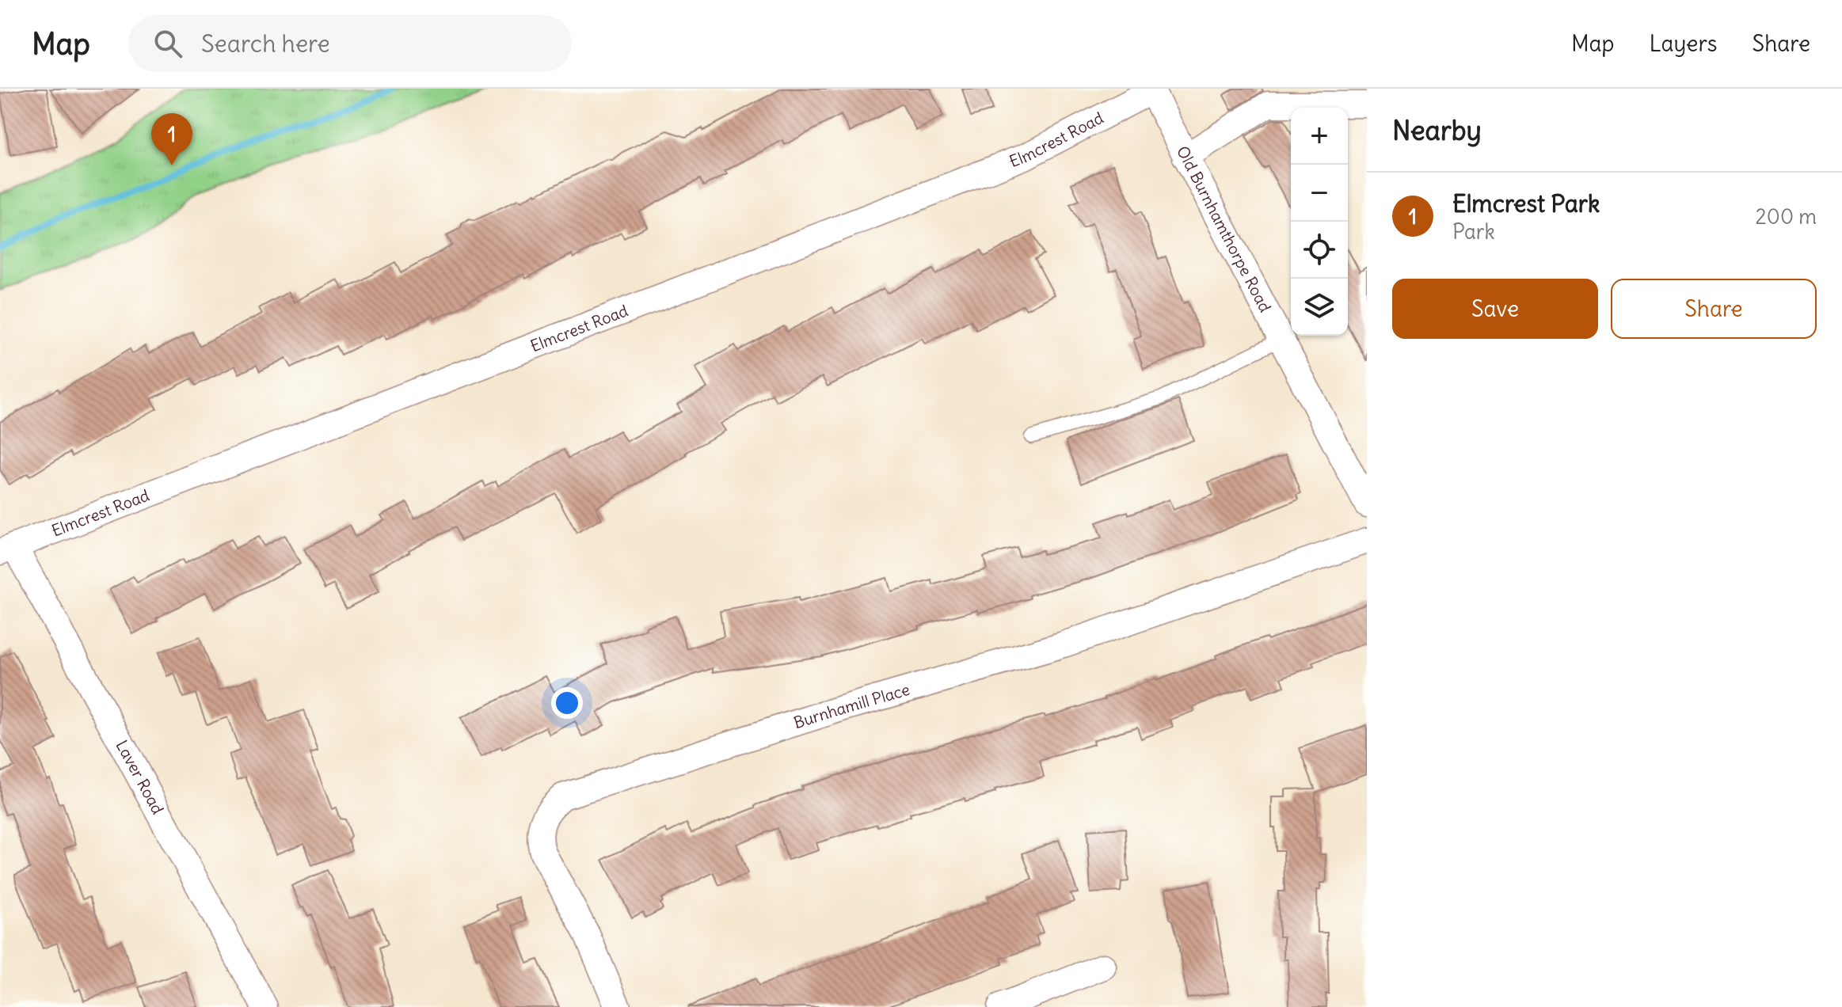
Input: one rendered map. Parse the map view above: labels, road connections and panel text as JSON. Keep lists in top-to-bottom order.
{
  "streets": {
    "street": [
      "Elmcrest Road",
      "Old Burnhamthorpe Road",
      "Burnhamill Place",
      "Laver Road"
    ]
  },
  "crossings": [
    ["Elmcrest Road", "Old Burnhamthorpe Road"],
    ["Elmcrest Road", "Laver Road"]
  ],
  "page": {
    "header": "Map",
    "search": "Search here",
    "nav": ["Map", "Layers", "Share"],
    "heading": "Nearby",
    "map_buttons": ["+", "−"],
    "pins": "1",
    "list": [
      {
        "mark": "1",
        "name": "Elmcrest Park",
        "note": "Park",
        "value": "200 m"
      }
    ],
    "buttons": ["Save", "Share"]
  }
}
